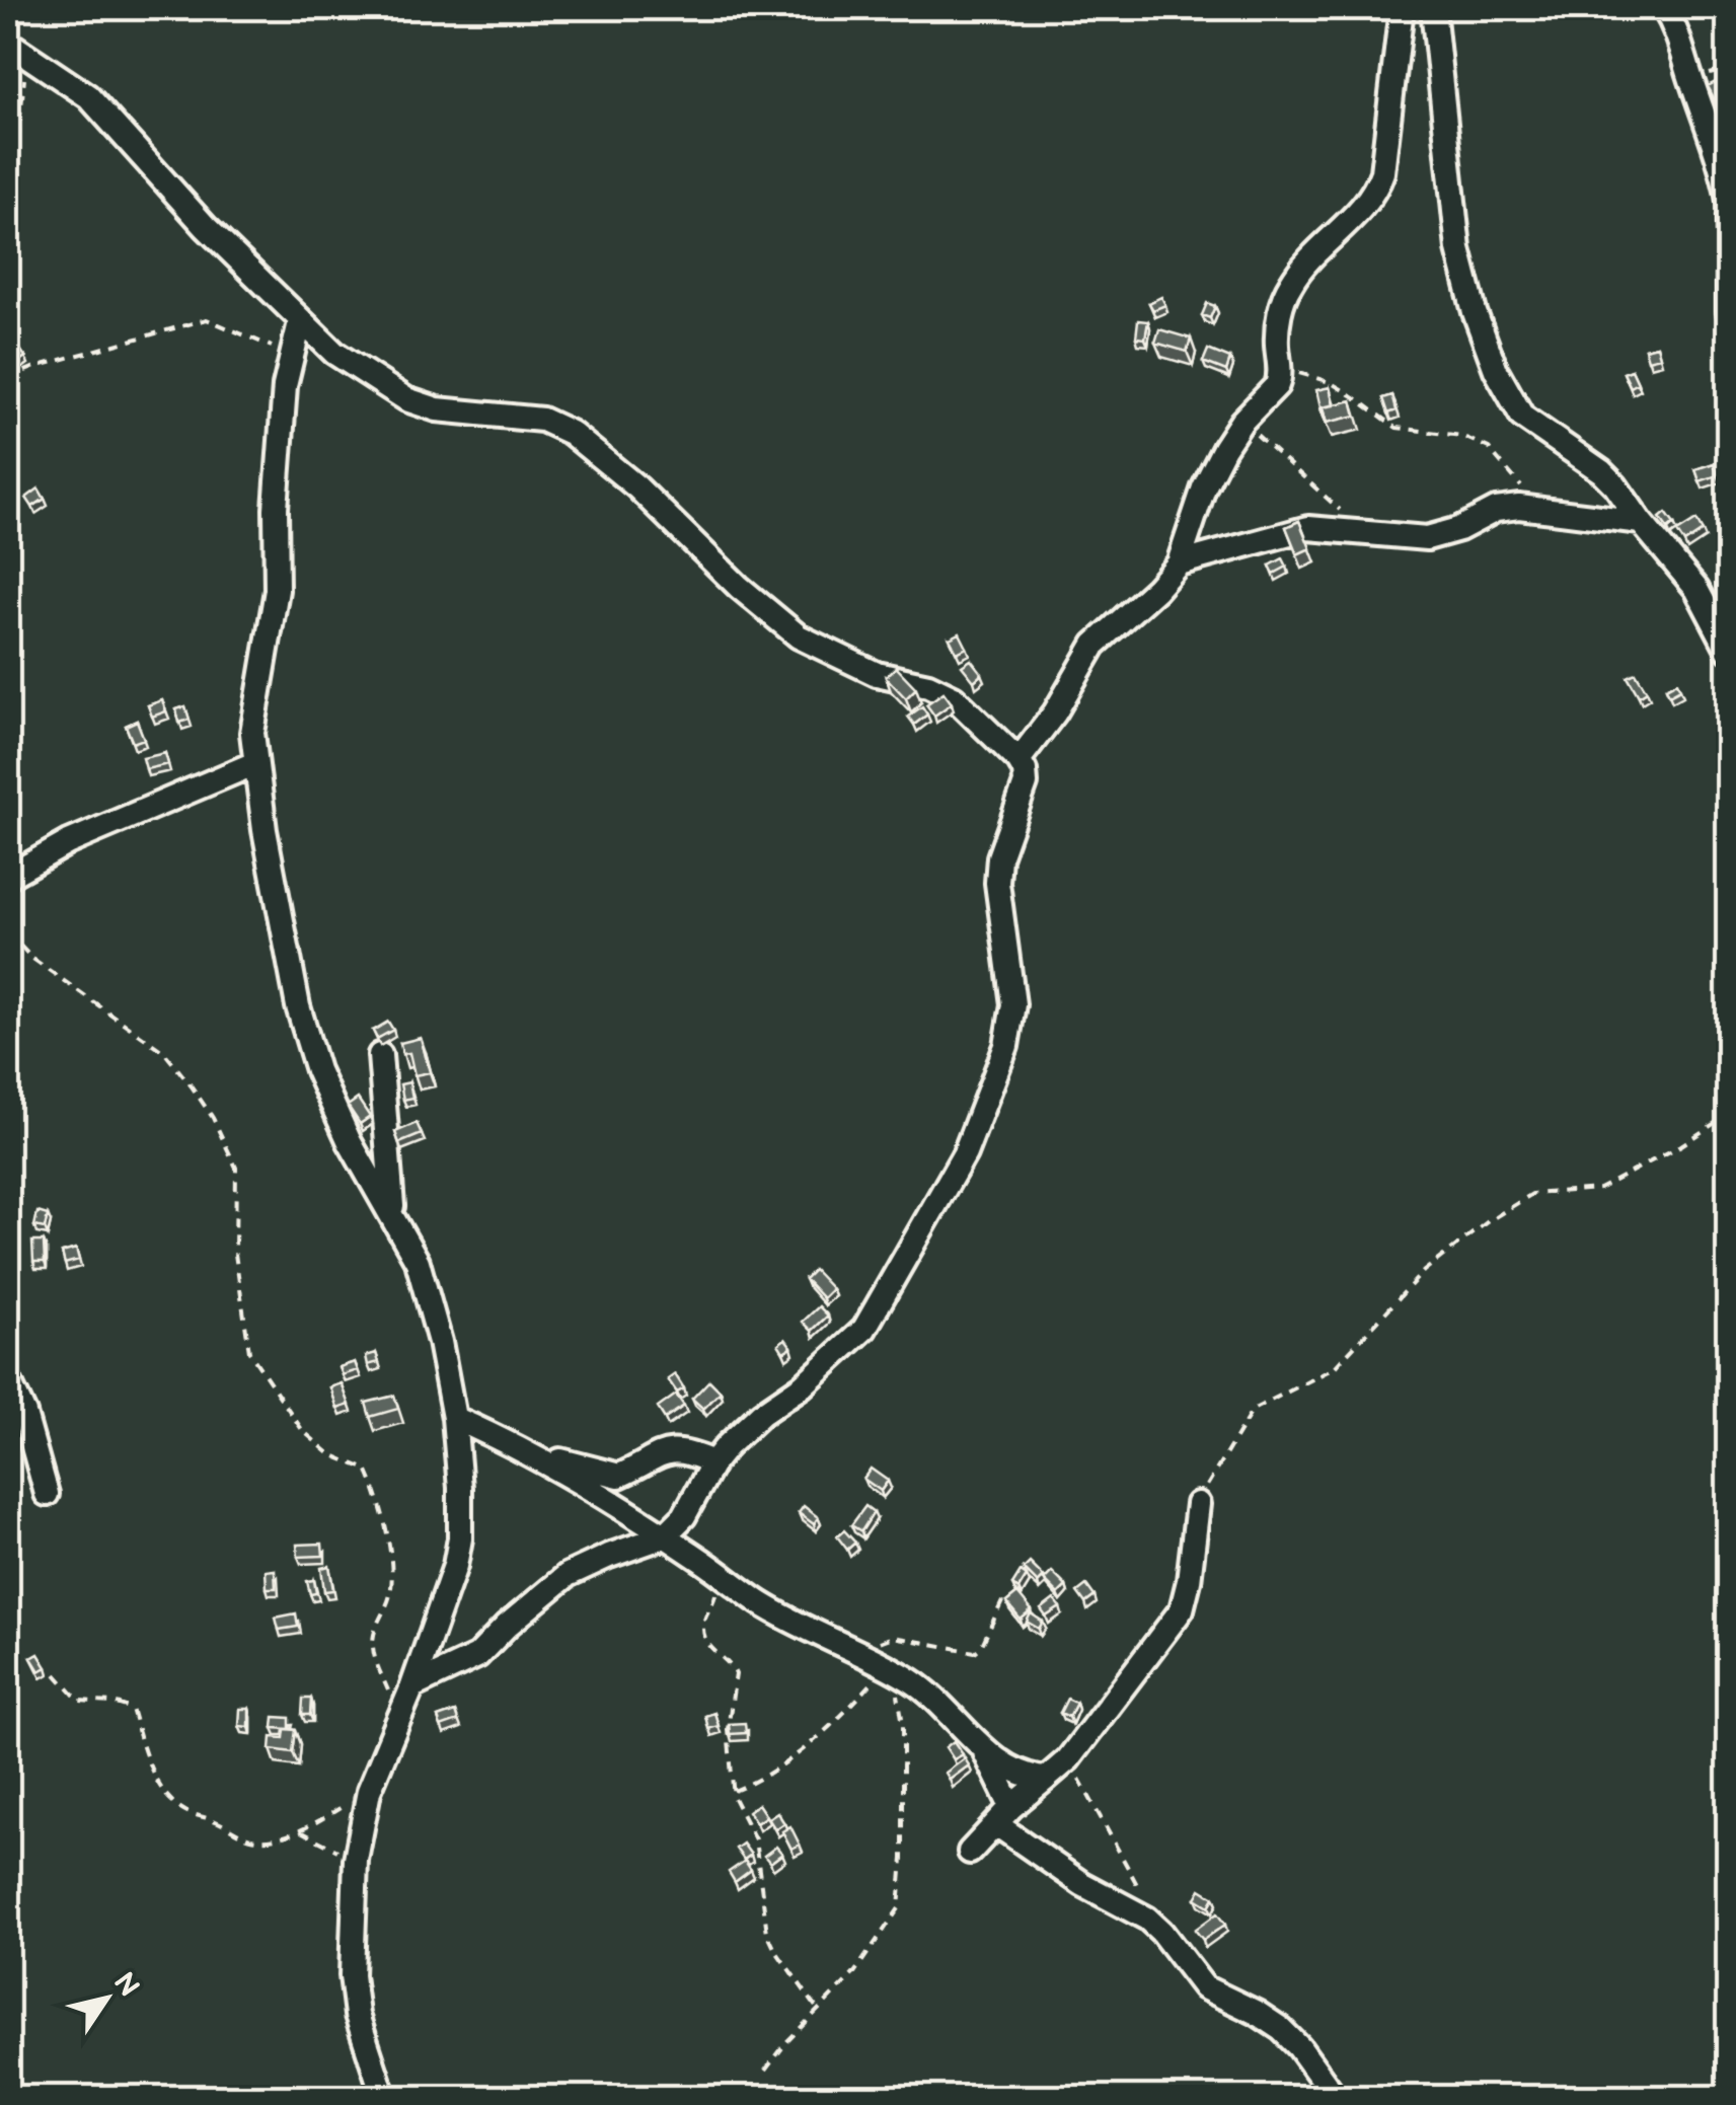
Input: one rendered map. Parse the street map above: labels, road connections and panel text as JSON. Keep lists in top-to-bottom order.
{
  "north": "top right"
}
